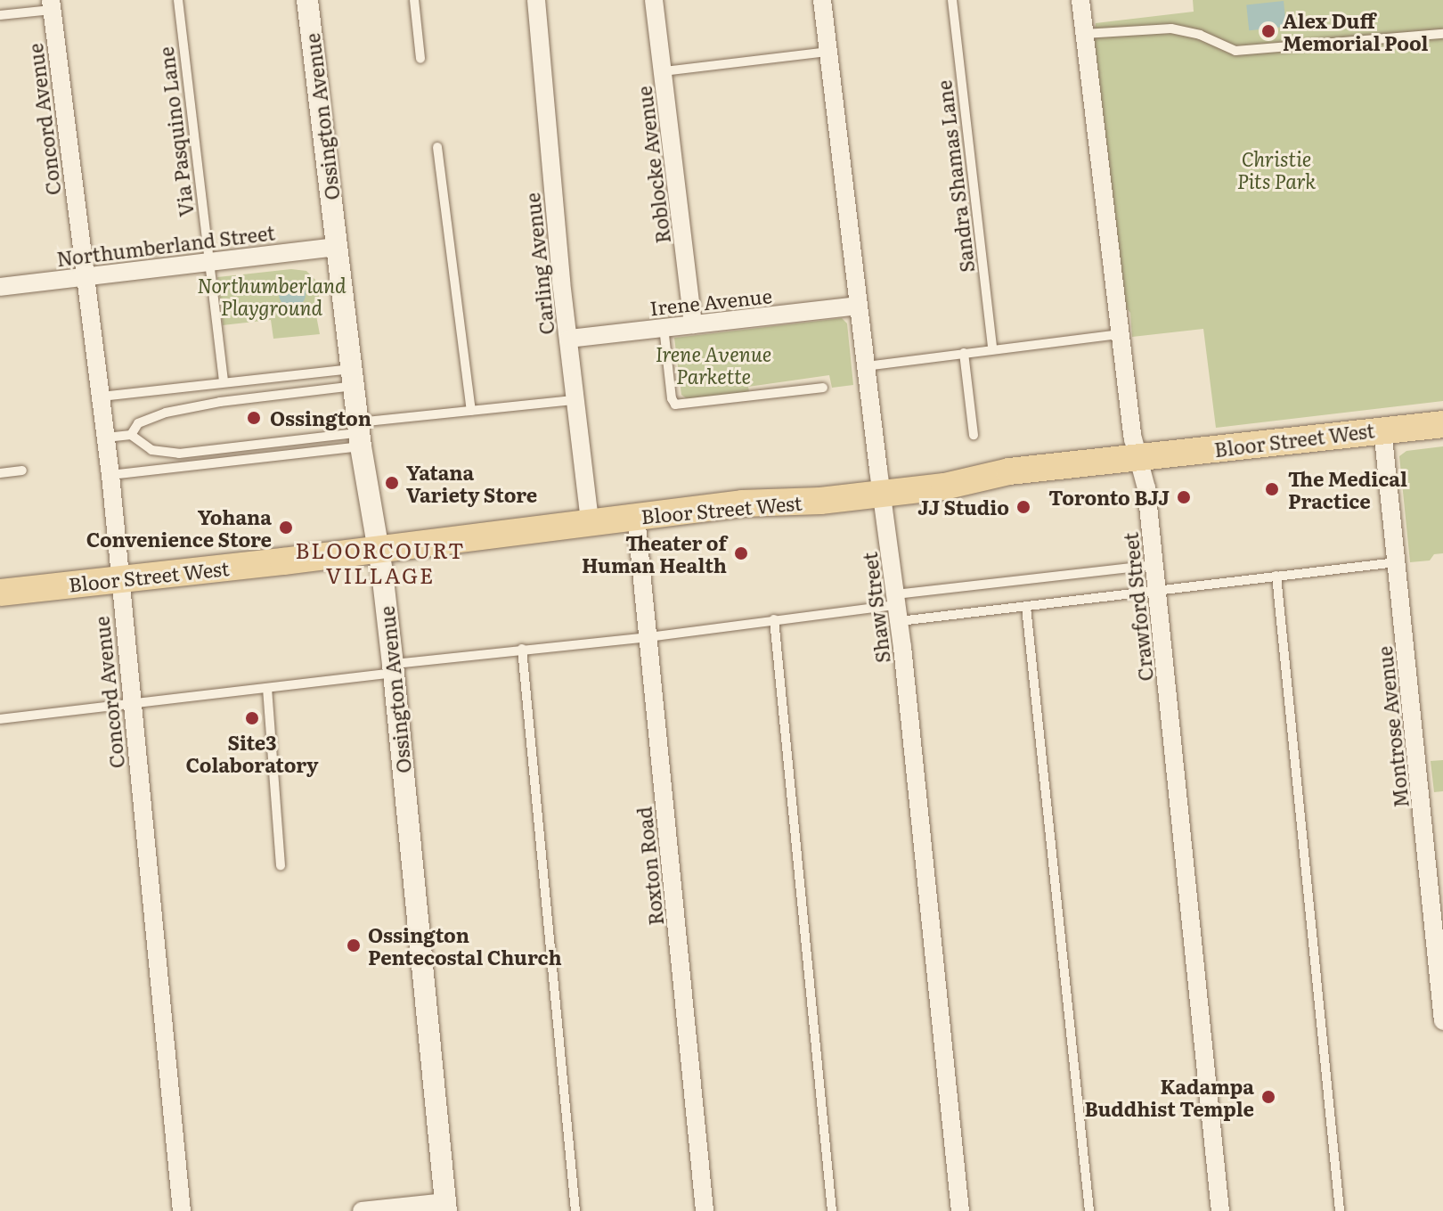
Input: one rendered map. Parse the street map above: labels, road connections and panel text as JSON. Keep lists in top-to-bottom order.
{
  "streets": {
    "main road": ["Bloor Street West"],
    "street": [
      "Ossington Avenue",
      "Concord Avenue",
      "Roblocke Avenue",
      "Northumberland Street",
      "Carling Avenue",
      "Irene Avenue",
      "Crawford Street",
      "Shaw Street",
      "Montrose Avenue",
      "Roxton Road"
    ],
    "lane": ["Via Pasquino Lane", "Sandra Shamas Lane"]
  },
  "crossings": [
    ["Ossington Avenue", "Northumberland Street"],
    ["Ossington Avenue", "Bloor Street West"],
    ["Concord Avenue", "Northumberland Street"],
    ["Concord Avenue", "Bloor Street West"],
    ["Via Pasquino Lane", "Northumberland Street"],
    ["Roblocke Avenue", "Irene Avenue"],
    ["Carling Avenue", "Irene Avenue"],
    ["Carling Avenue", "Bloor Street West"],
    ["Irene Avenue", "Shaw Street"],
    ["Bloor Street West", "Crawford Street"],
    ["Bloor Street West", "Shaw Street"],
    ["Bloor Street West", "Montrose Avenue"],
    ["Bloor Street West", "Roxton Road"]
  ],
  "districts": ["BLOORCOURT VILLAGE"],
  "parks": ["Christie Pits Park", "Northumberland Playground", "Irene Avenue Parkette"],
  "places": [
    "Alex Duff Memorial Pool",
    "Ossington",
    "Yatana Variety Store",
    "The Medical Practice",
    "Toronto BJJ",
    "JJ Studio",
    "Yohana Convenience Store",
    "Theater of Human Health",
    "Site3 Colaboratory",
    "Ossington Pentecostal Church",
    "Kadampa Buddhist Temple"
  ]
}
